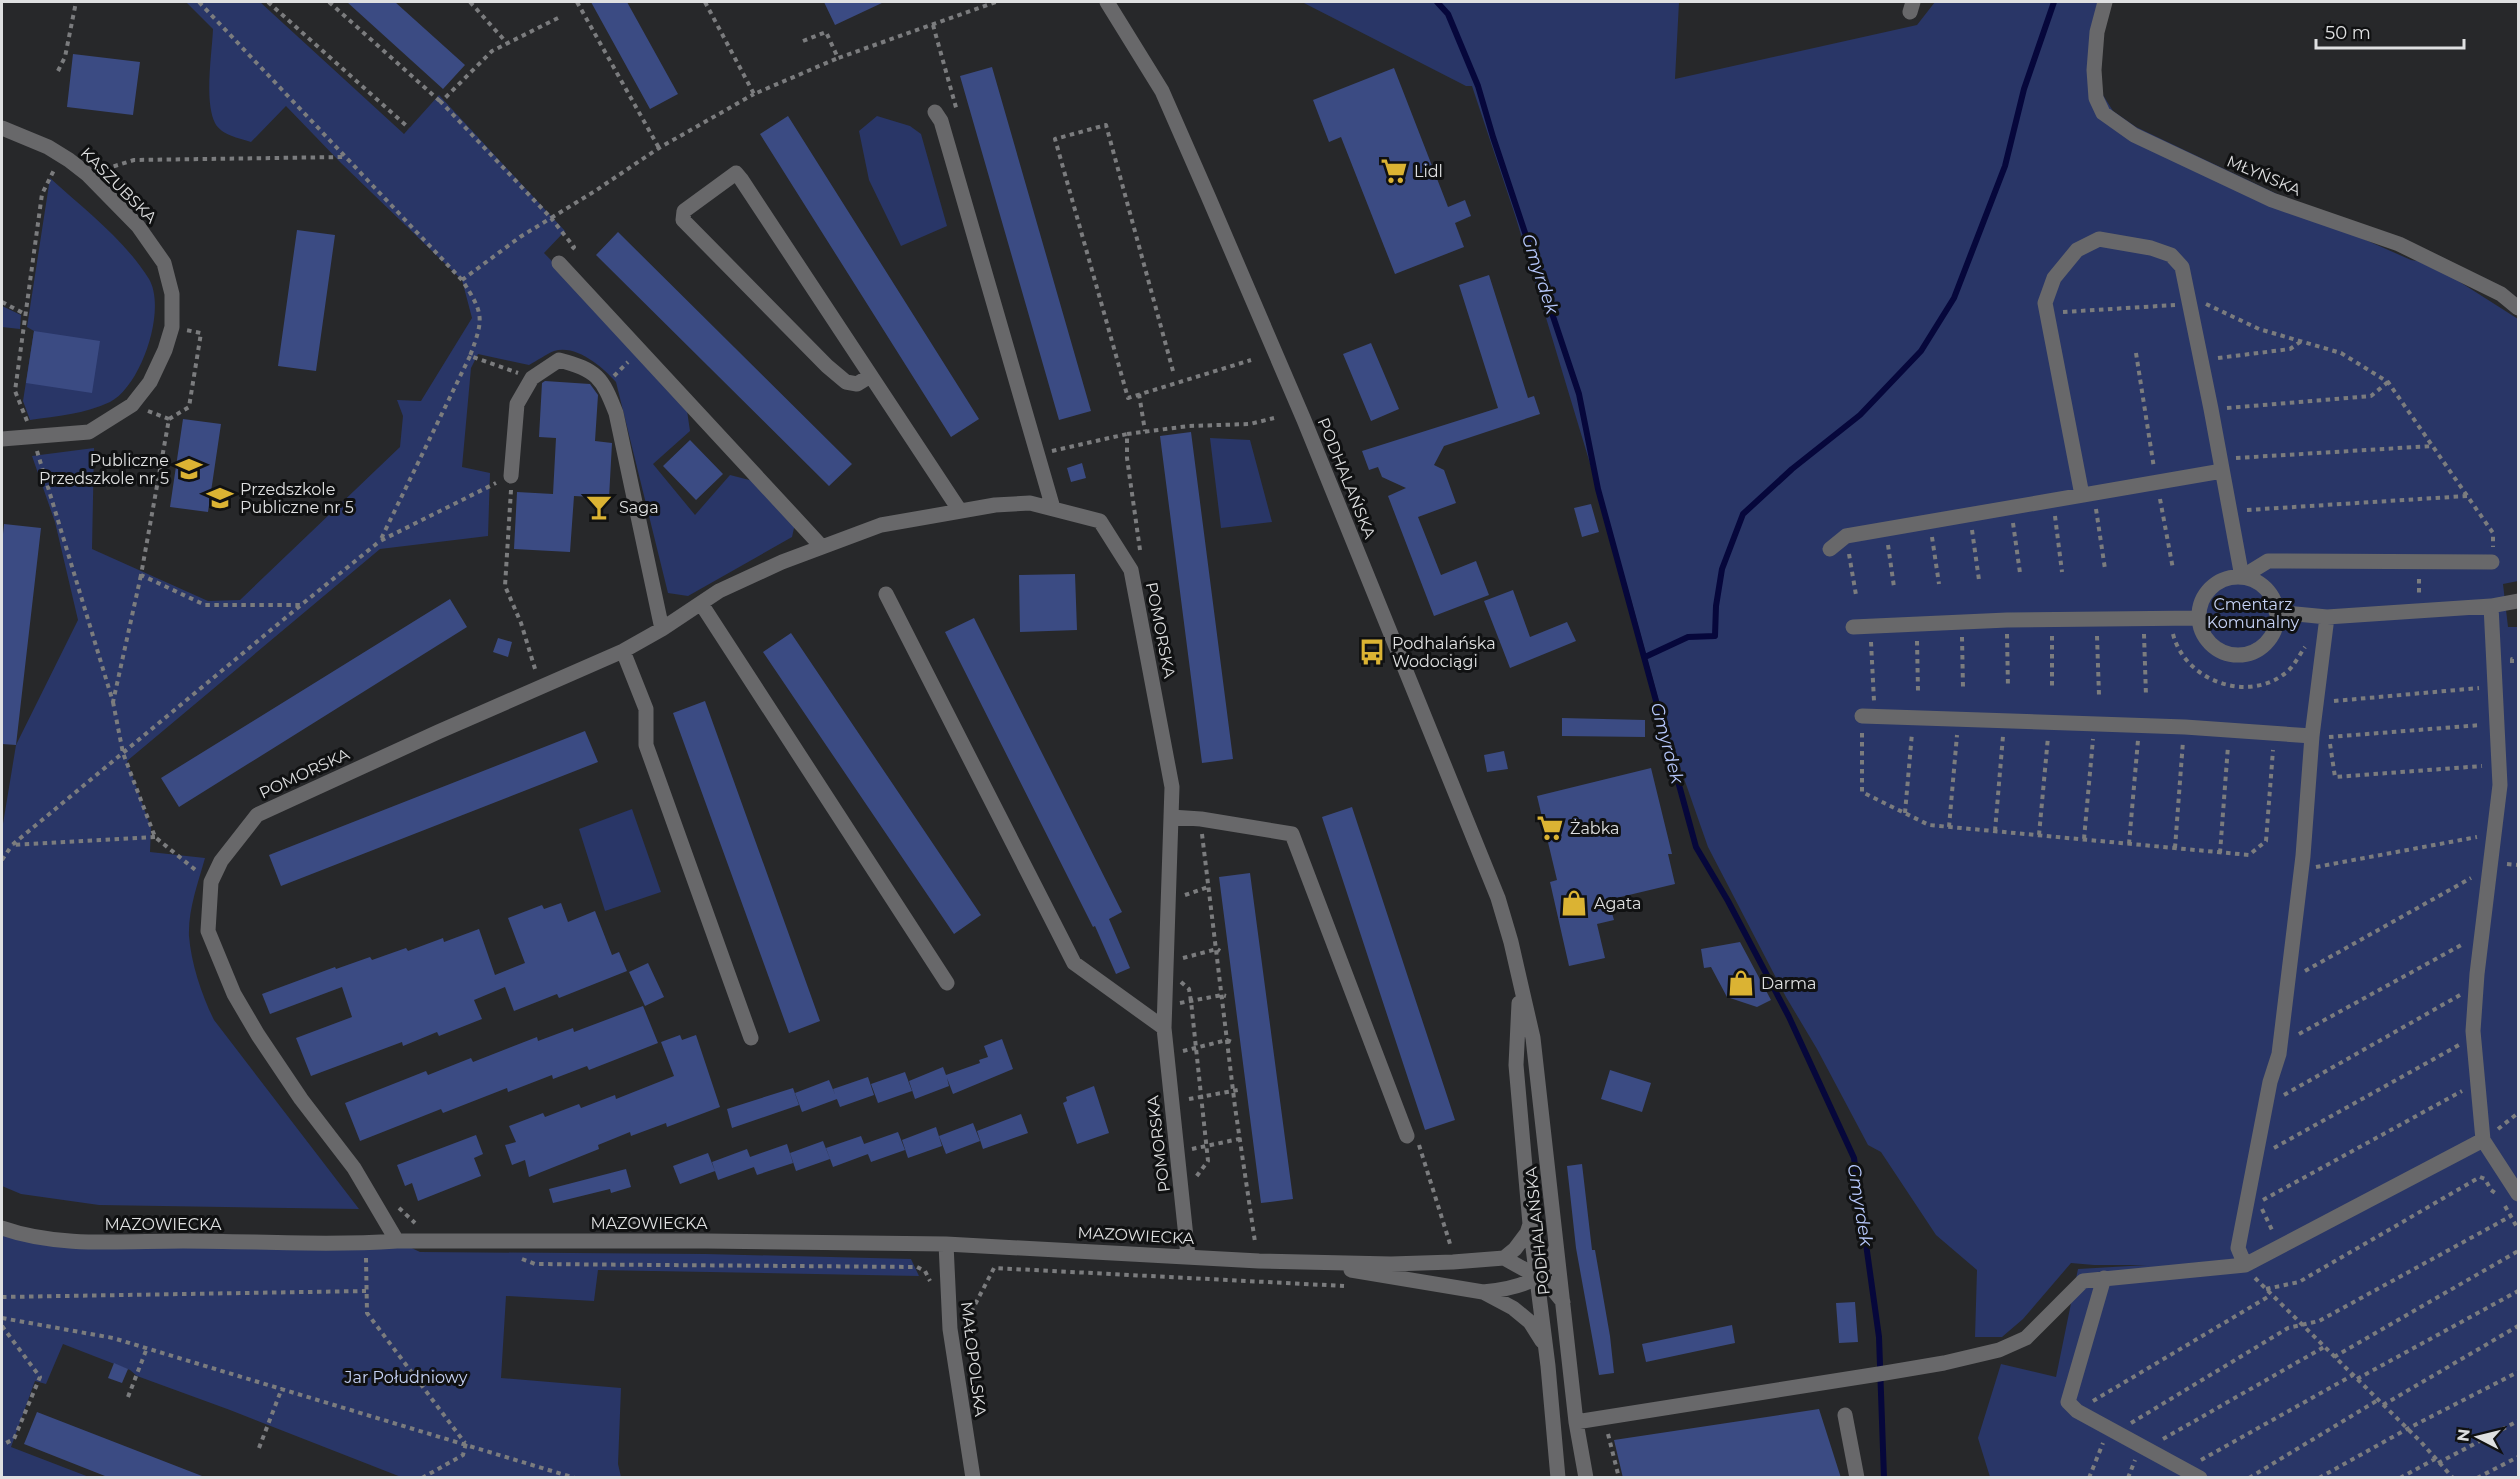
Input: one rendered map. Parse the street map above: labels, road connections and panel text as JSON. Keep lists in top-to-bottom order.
{
  "streets": {
    "street": [
      "MŁYŃSKA",
      "KASZUBSKA",
      "PODHALAŃSKA",
      "POMORSKA",
      "MAZOWIECKA",
      "MAŁOPOLSKA"
    ]
  },
  "crossings": [
    ["PODHALAŃSKA", "MAZOWIECKA"],
    ["POMORSKA", "MAZOWIECKA"],
    ["MAZOWIECKA", "MAŁOPOLSKA"]
  ],
  "water": ["Gmyrdek"],
  "parks": ["Cmentarz Komunalny", "Jar Południowy"],
  "places": {
    "supermarket": ["Lidl", "Żabka"],
    "school or university": ["Publiczne Przedszkole nr 5", "Przedszkole Publiczne nr 5"],
    "bar": ["Saga"],
    "bus stop": ["Podhalańska Wodociągi"],
    "shop": ["Agata", "Darma"]
  },
  "scale_bar": "50 m",
  "north": "left"
}
